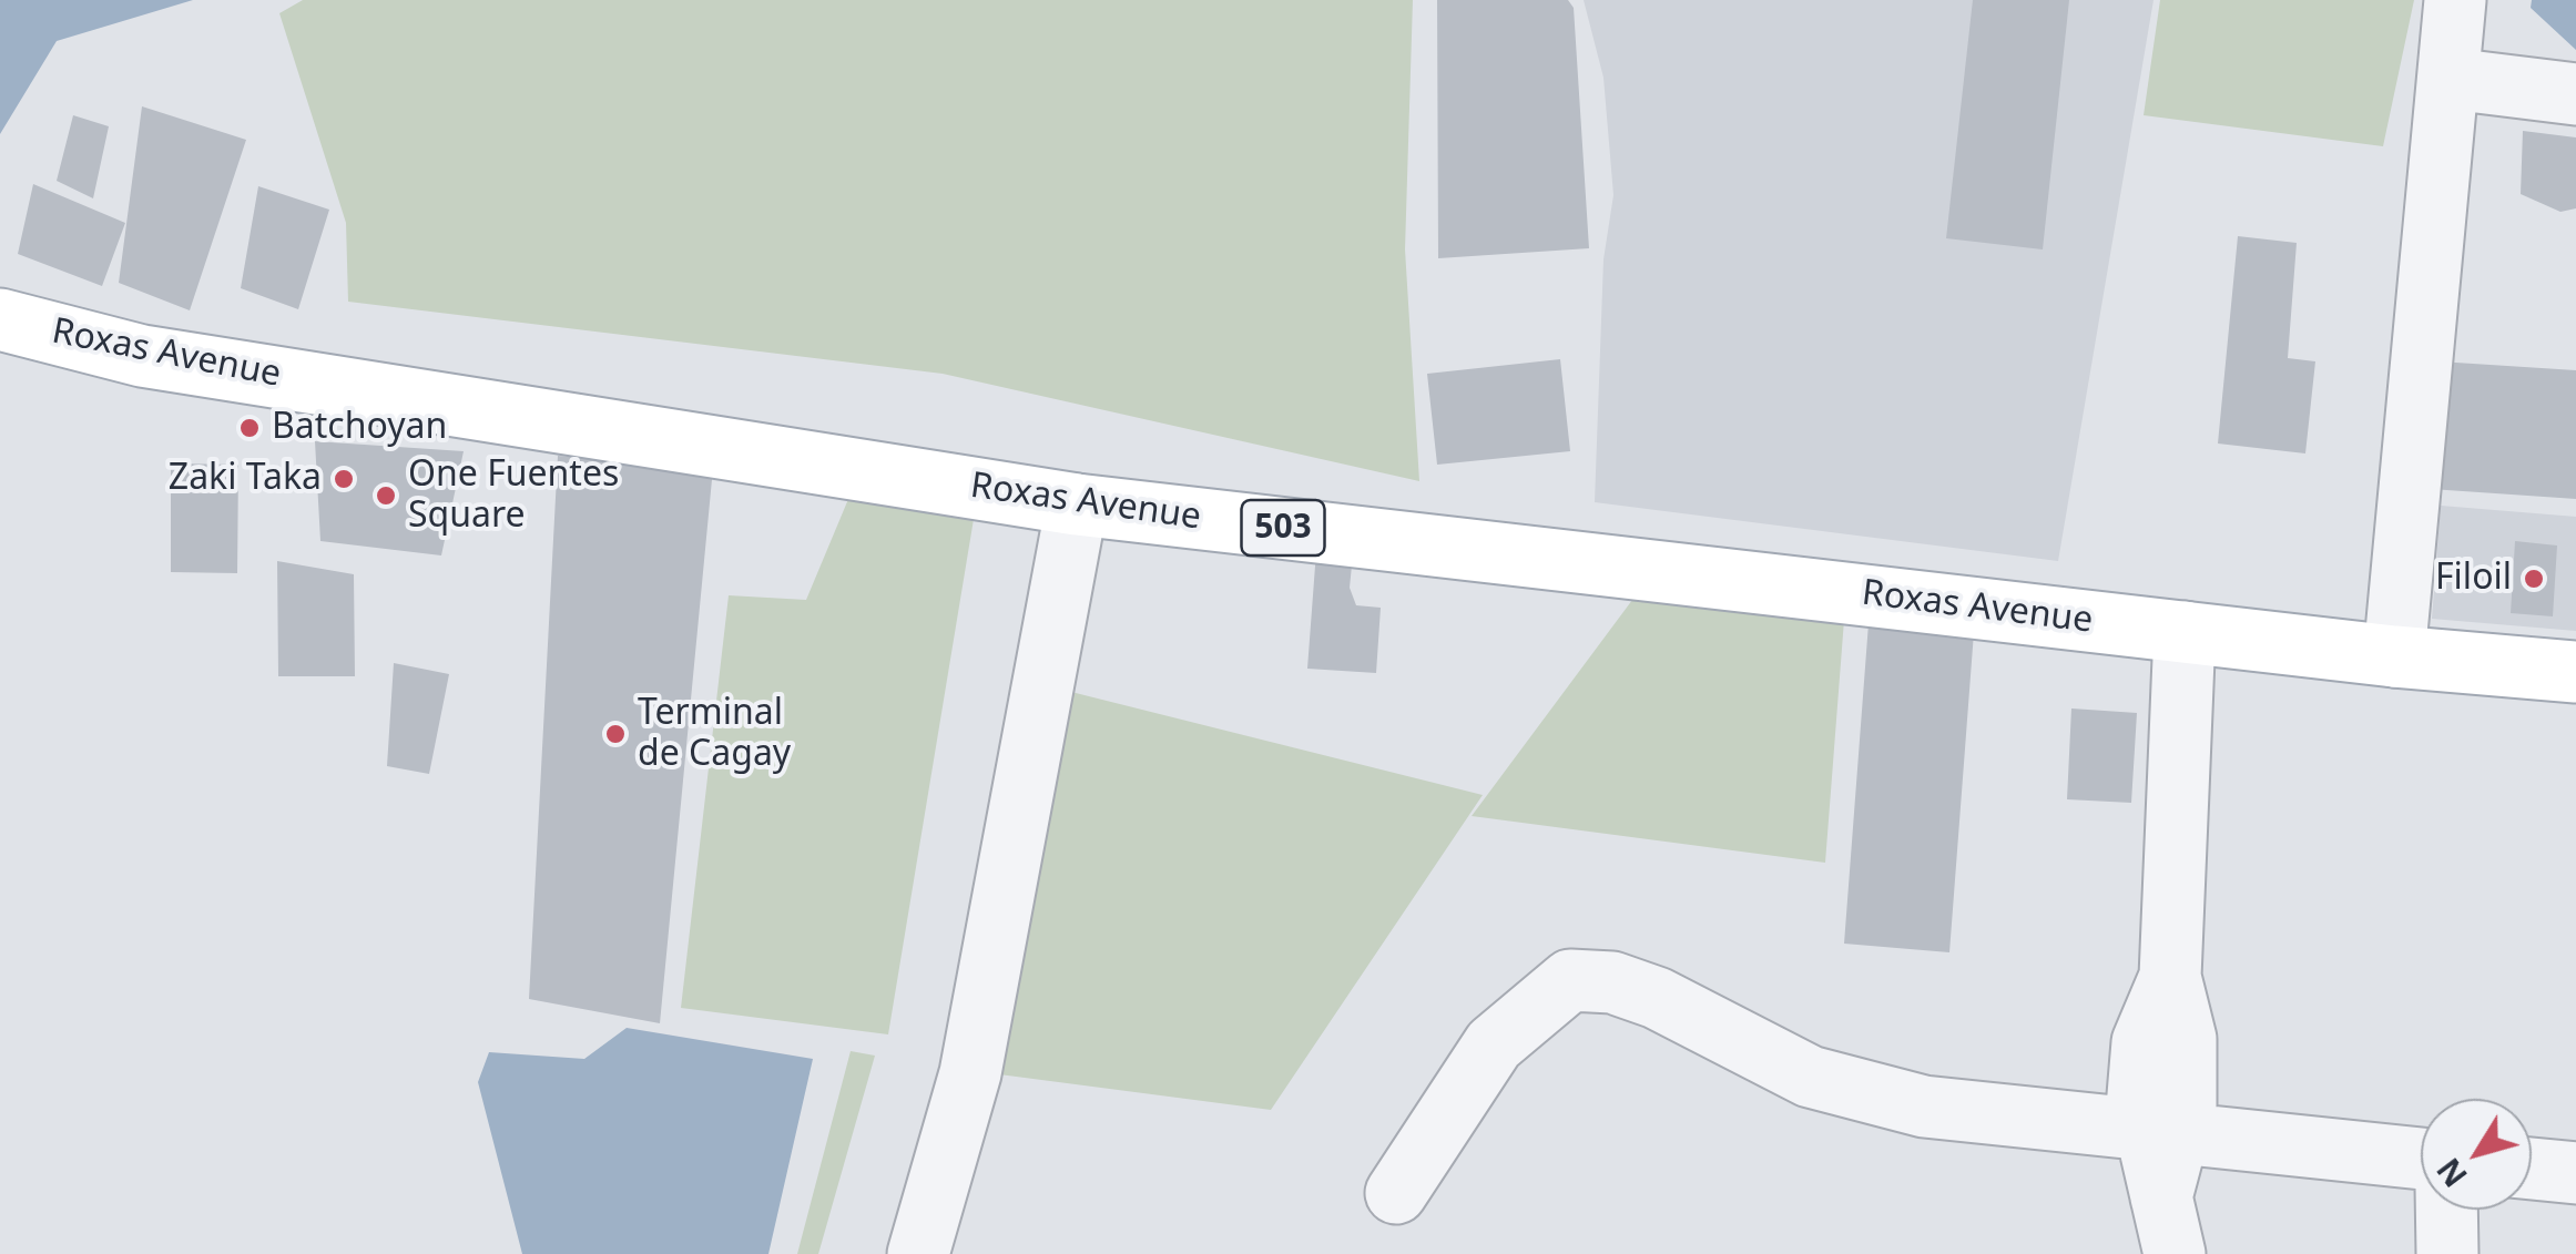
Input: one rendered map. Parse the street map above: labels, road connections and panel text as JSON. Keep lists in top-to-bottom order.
{
  "streets": {
    "main road": ["Roxas Avenue", "503"]
  },
  "places": [
    "Batchoyan",
    "Zaki Taka",
    "One Fuentes Square",
    "Filoil",
    "Terminal de Cagay"
  ],
  "north": "bottom left"
}
